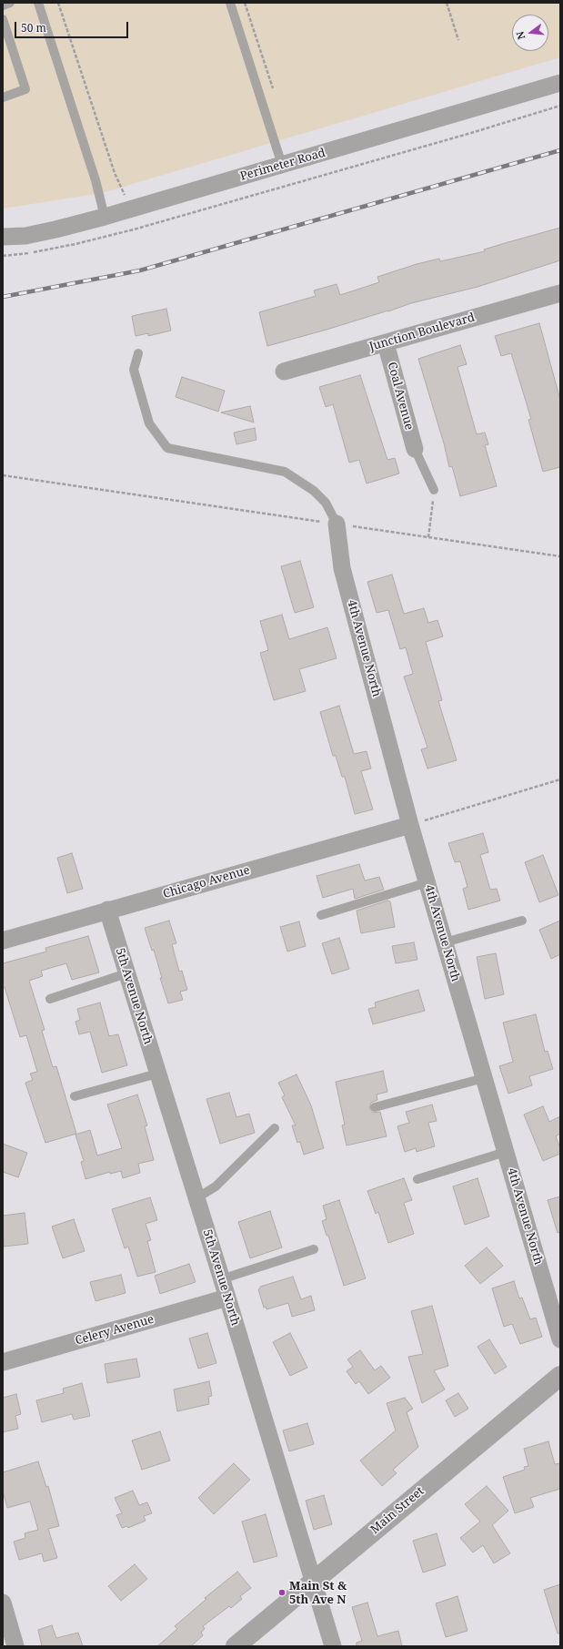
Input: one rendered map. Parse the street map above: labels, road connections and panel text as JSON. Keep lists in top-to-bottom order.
{
  "streets": {
    "street": [
      "Perimeter Road",
      "Junction Boulevard",
      "Coal Avenue",
      "4th Avenue North",
      "Chicago Avenue",
      "5th Avenue North",
      "Celery Avenue",
      "Main Street"
    ]
  },
  "crossings": [
    ["Junction Boulevard", "Coal Avenue"],
    ["4th Avenue North", "Chicago Avenue"],
    ["Chicago Avenue", "5th Avenue North"],
    ["5th Avenue North", "Celery Avenue"],
    ["5th Avenue North", "Main Street"]
  ],
  "places": ["Main St & 5th Ave N"],
  "scale_bar": "50 m",
  "north": "left"
}
